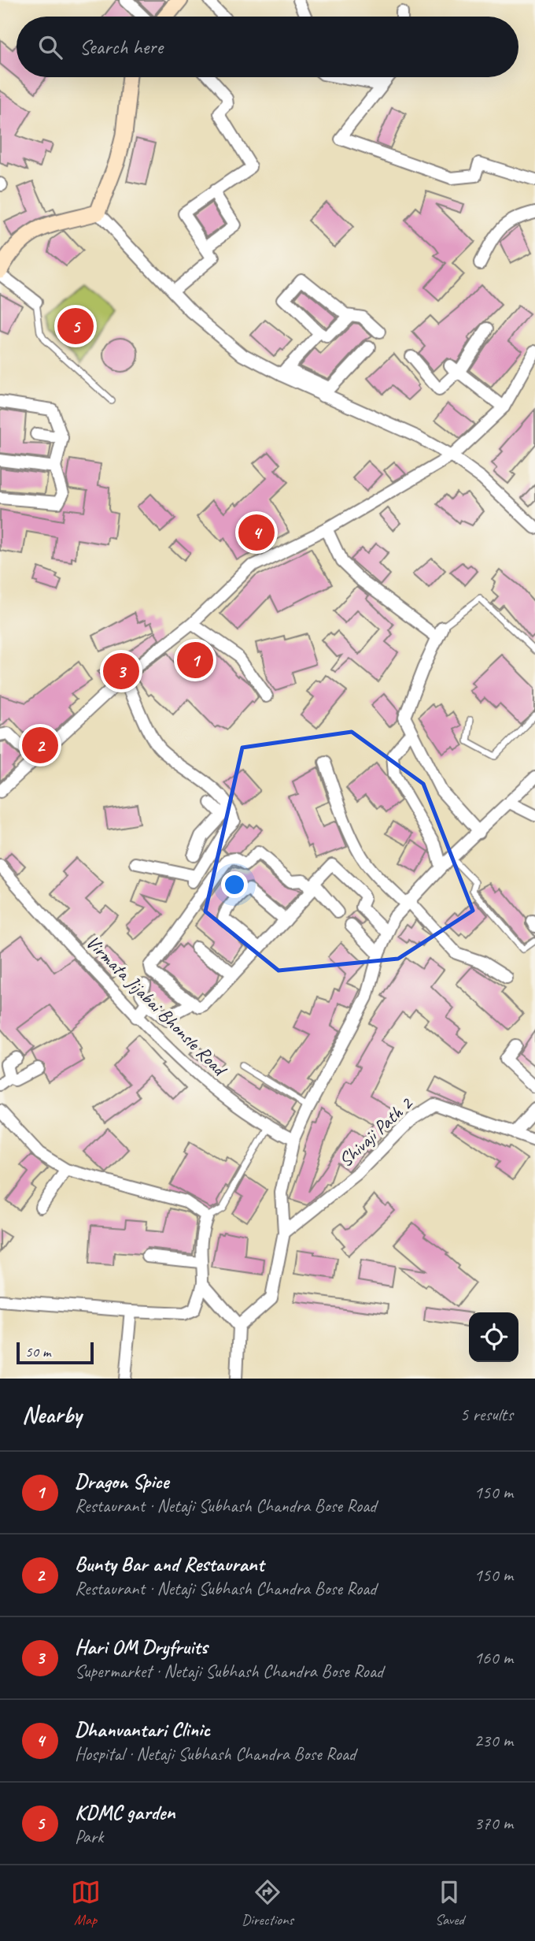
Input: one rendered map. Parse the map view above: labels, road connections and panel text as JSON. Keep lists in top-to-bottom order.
{
  "streets": {
    "street": ["Virmata Jijabai Bhonsle Road", "Shivaji Path 2"]
  },
  "scale_bar": "50 m",
  "page": {
    "search": "Search here",
    "pins": [
      "5",
      "4",
      "1",
      "3",
      "2"
    ],
    "scale": "50 m",
    "heading": ["Nearby", "5 results"],
    "list": [
      {
        "mark": "1",
        "name": "Dragon Spice",
        "note": "Restaurant · Netaji Subhash Chandra Bose Road",
        "value": "150 m"
      },
      {
        "mark": "2",
        "name": "Bunty Bar and Restaurant",
        "note": "Restaurant · Netaji Subhash Chandra Bose Road",
        "value": "150 m"
      },
      {
        "mark": "3",
        "name": "Hari OM Dryfruits",
        "note": "Supermarket · Netaji Subhash Chandra Bose Road",
        "value": "160 m"
      },
      {
        "mark": "4",
        "name": "Dhanvantari Clinic",
        "note": "Hospital · Netaji Subhash Chandra Bose Road",
        "value": "230 m"
      },
      {
        "mark": "5",
        "name": "KDMC garden",
        "note": "Park",
        "value": "370 m"
      }
    ],
    "nav": ["Map", "Directions", "Saved"]
  }
}
